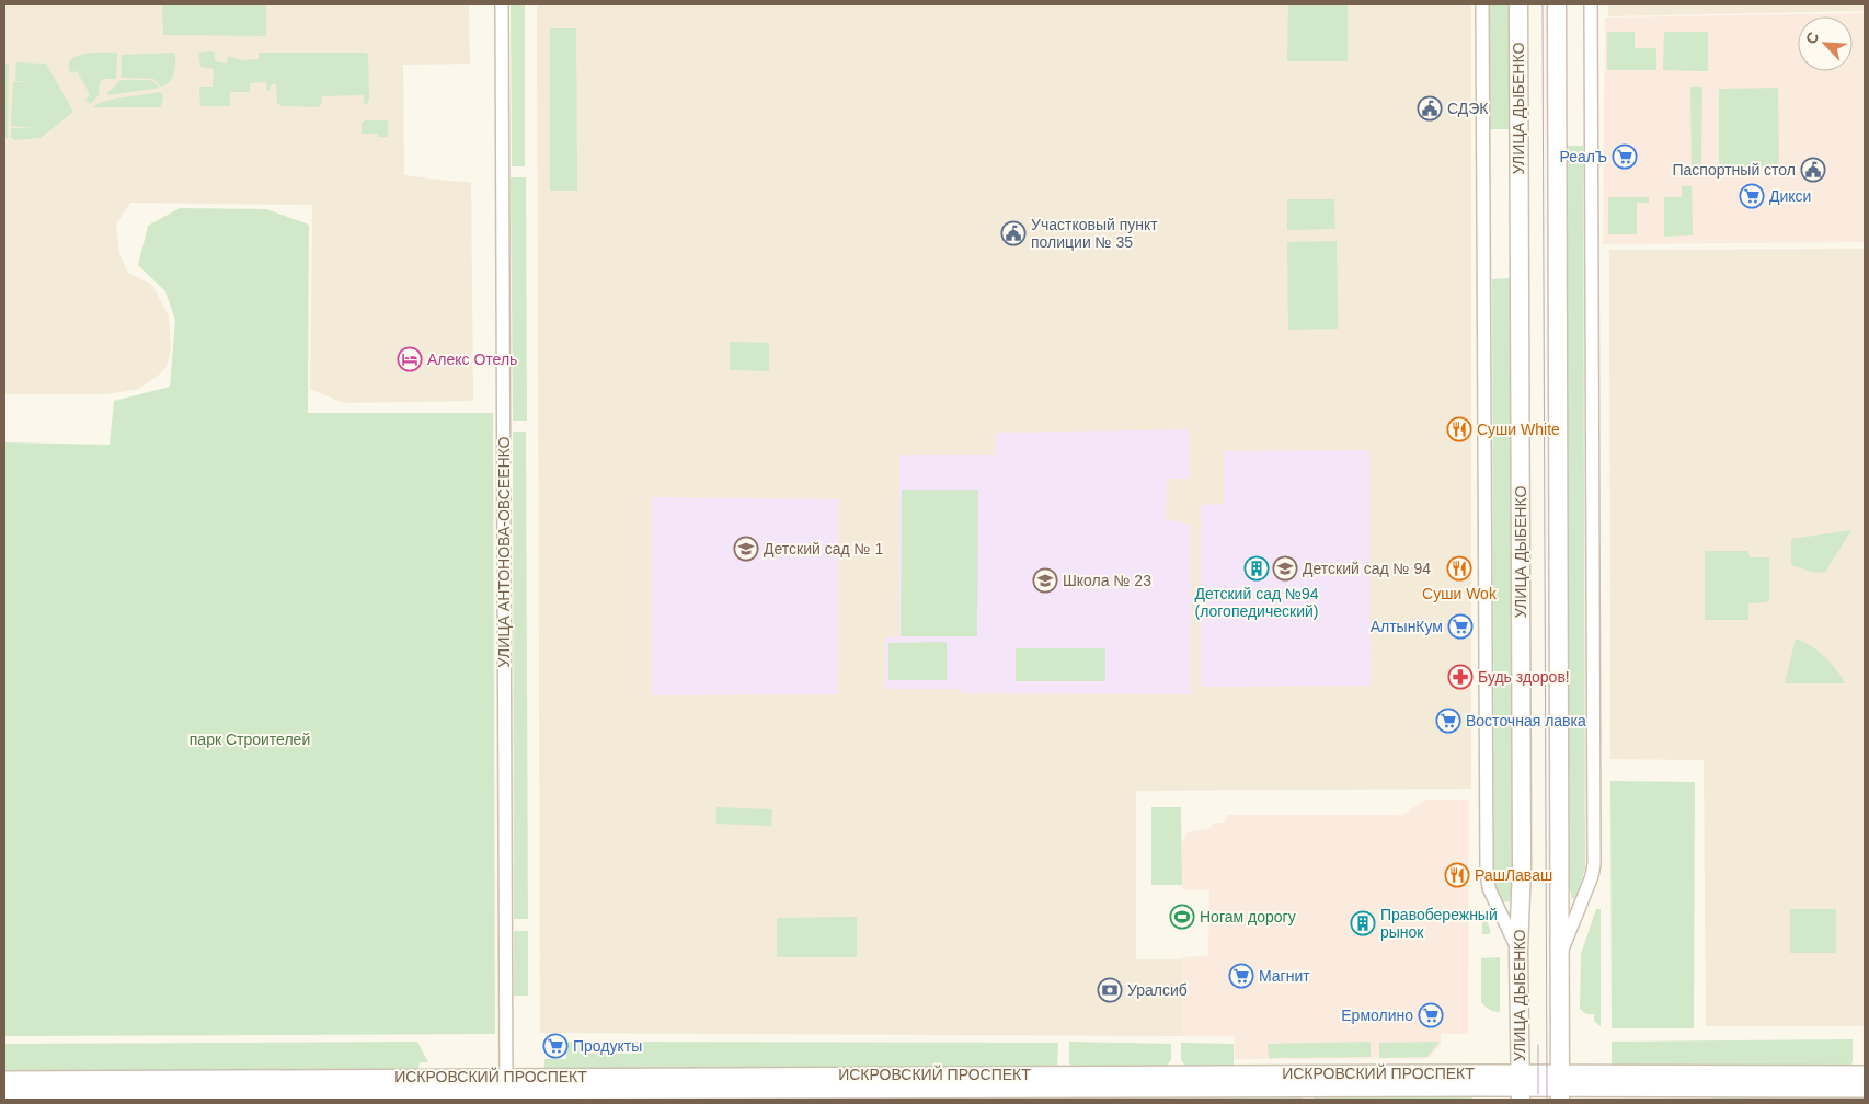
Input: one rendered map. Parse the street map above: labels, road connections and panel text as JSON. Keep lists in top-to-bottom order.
{
  "streets": {
    "main road": ["УЛИЦА ДЫБЕНКО"],
    "street": ["УЛИЦА АНТОНОВА-ОВСЕЕНКО", "ИСКРОВСКИЙ ПРОСПЕКТ"]
  },
  "crossings": [
    ["УЛИЦА ДЫБЕНКО", "ИСКРОВСКИЙ ПРОСПЕКТ"],
    ["УЛИЦА АНТОНОВА-ОВСЕЕНКО", "ИСКРОВСКИЙ ПРОСПЕКТ"]
  ],
  "parks": ["парк Строителей"],
  "places": {
    "public building": ["СДЭК", "Паспортный стол", "Участковый пункт полиции № 35"],
    "supermarket": [
      "РеалЪ",
      "Дикси",
      "АлтынКум",
      "Восточная лавка",
      "Магнит",
      "Ермолино",
      "Продукты"
    ],
    "hotel": ["Алекс Отель"],
    "restaurant": ["Суши White", "Суши Wok", "РашЛаваш"],
    "school or university": ["Детский сад № 1", "Детский сад № 94", "Школа № 23"],
    "building": ["Детский сад №94 (логопедический)", "Правобережный рынок"],
    "pharmacy": ["Будь здоров!"],
    "sports": ["Ногам дорогу"],
    "bank": ["Уралсиб"]
  },
  "north": "top left"
}
